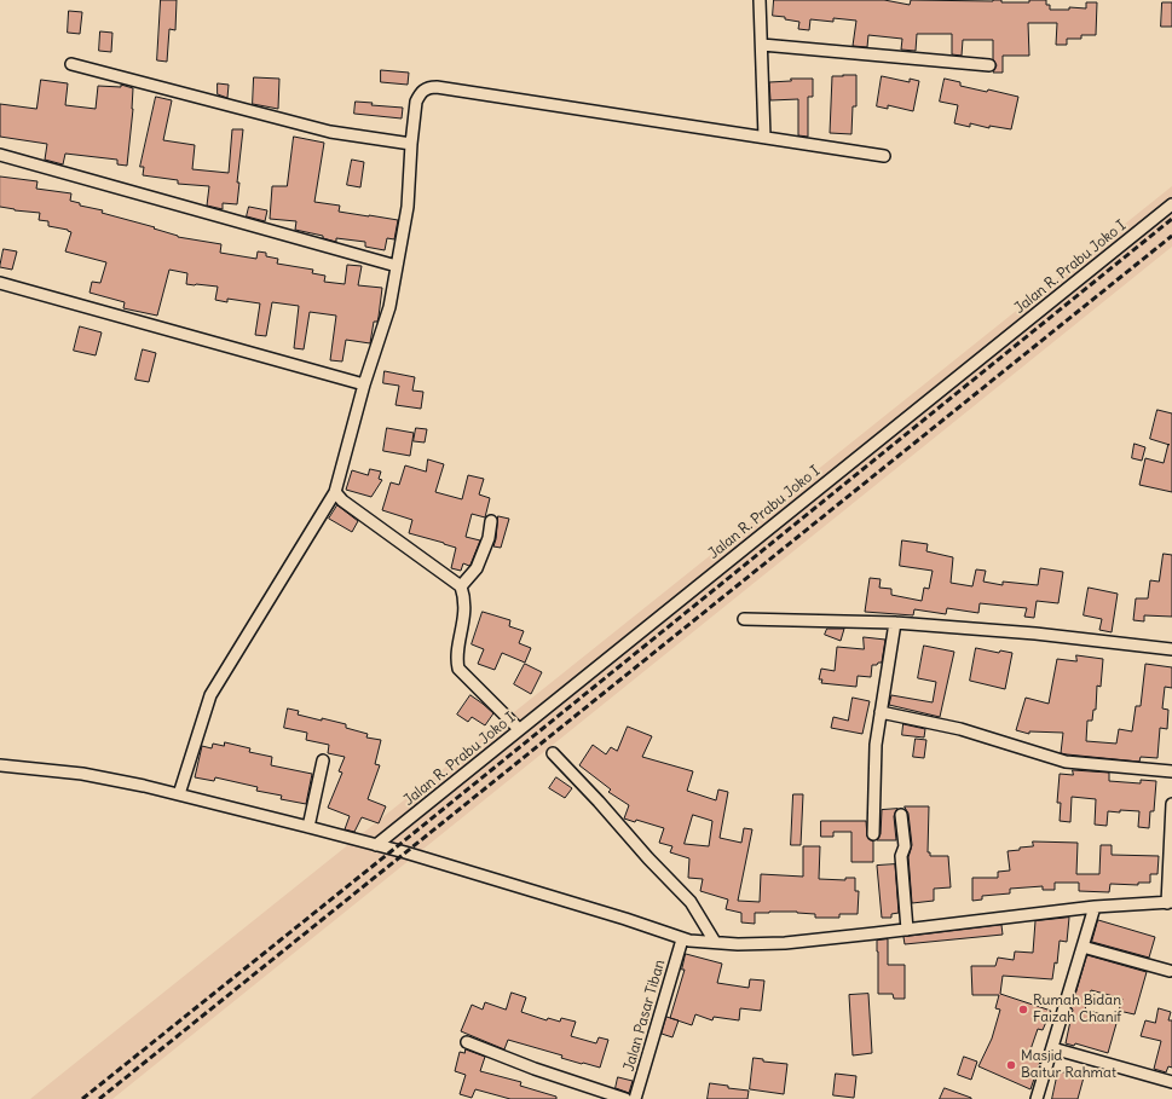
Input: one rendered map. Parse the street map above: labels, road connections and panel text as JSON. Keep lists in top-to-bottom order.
{
  "streets": {
    "street": ["Jalan R. Prabu Joko I", "Jalan Pasar Tiban"]
  },
  "places": ["Rumah Bidan Faizah Chanif", "Masjid Baitur Rahmat"]
}
